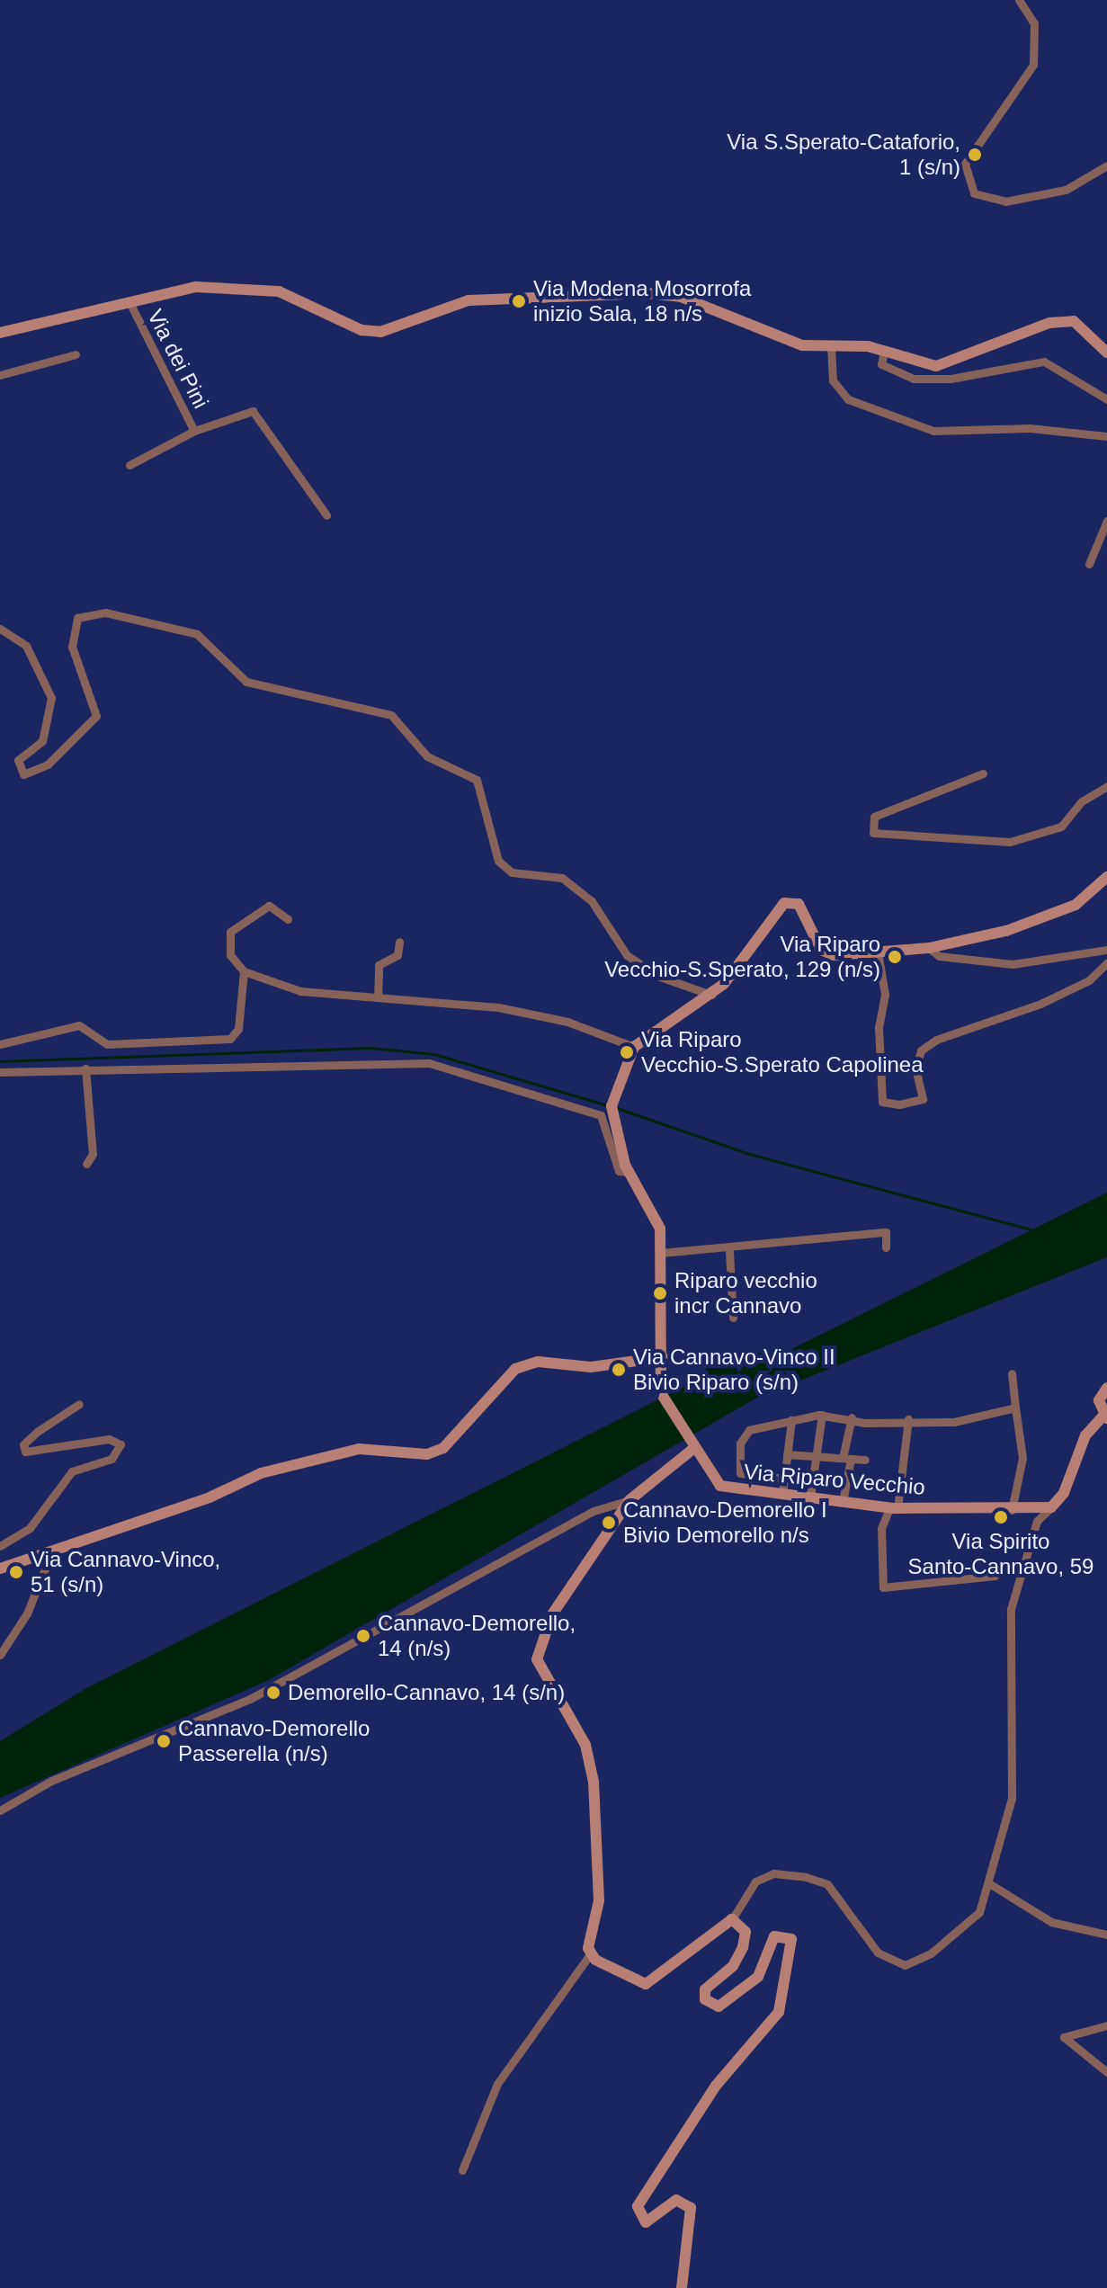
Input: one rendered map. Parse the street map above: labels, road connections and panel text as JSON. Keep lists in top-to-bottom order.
{
  "streets": {
    "street": ["Via dei Pini", "Via Riparo Vecchio"]
  },
  "places": [
    "Via S.Sperato-Cataforio, 1 (s/n)",
    "Via Modena Mosorrofa inizio Sala, 18 n/s",
    "Via Riparo Vecchio-S.Sperato, 129 (n/s)",
    "Via Riparo Vecchio-S.Sperato Capolinea",
    "Riparo vecchio incr Cannavo",
    "Via Cannavo-Vinco II Bivio Riparo (s/n)",
    "Via Spirito Santo-Cannavo, 59",
    "Cannavo-Demorello I Bivio Demorello n/s",
    "Via Cannavo-Vinco, 51 (s/n)",
    "Cannavo-Demorello, 14 (n/s)",
    "Demorello-Cannavo, 14 (s/n)",
    "Cannavo-Demorello Passerella (n/s)"
  ]
}
